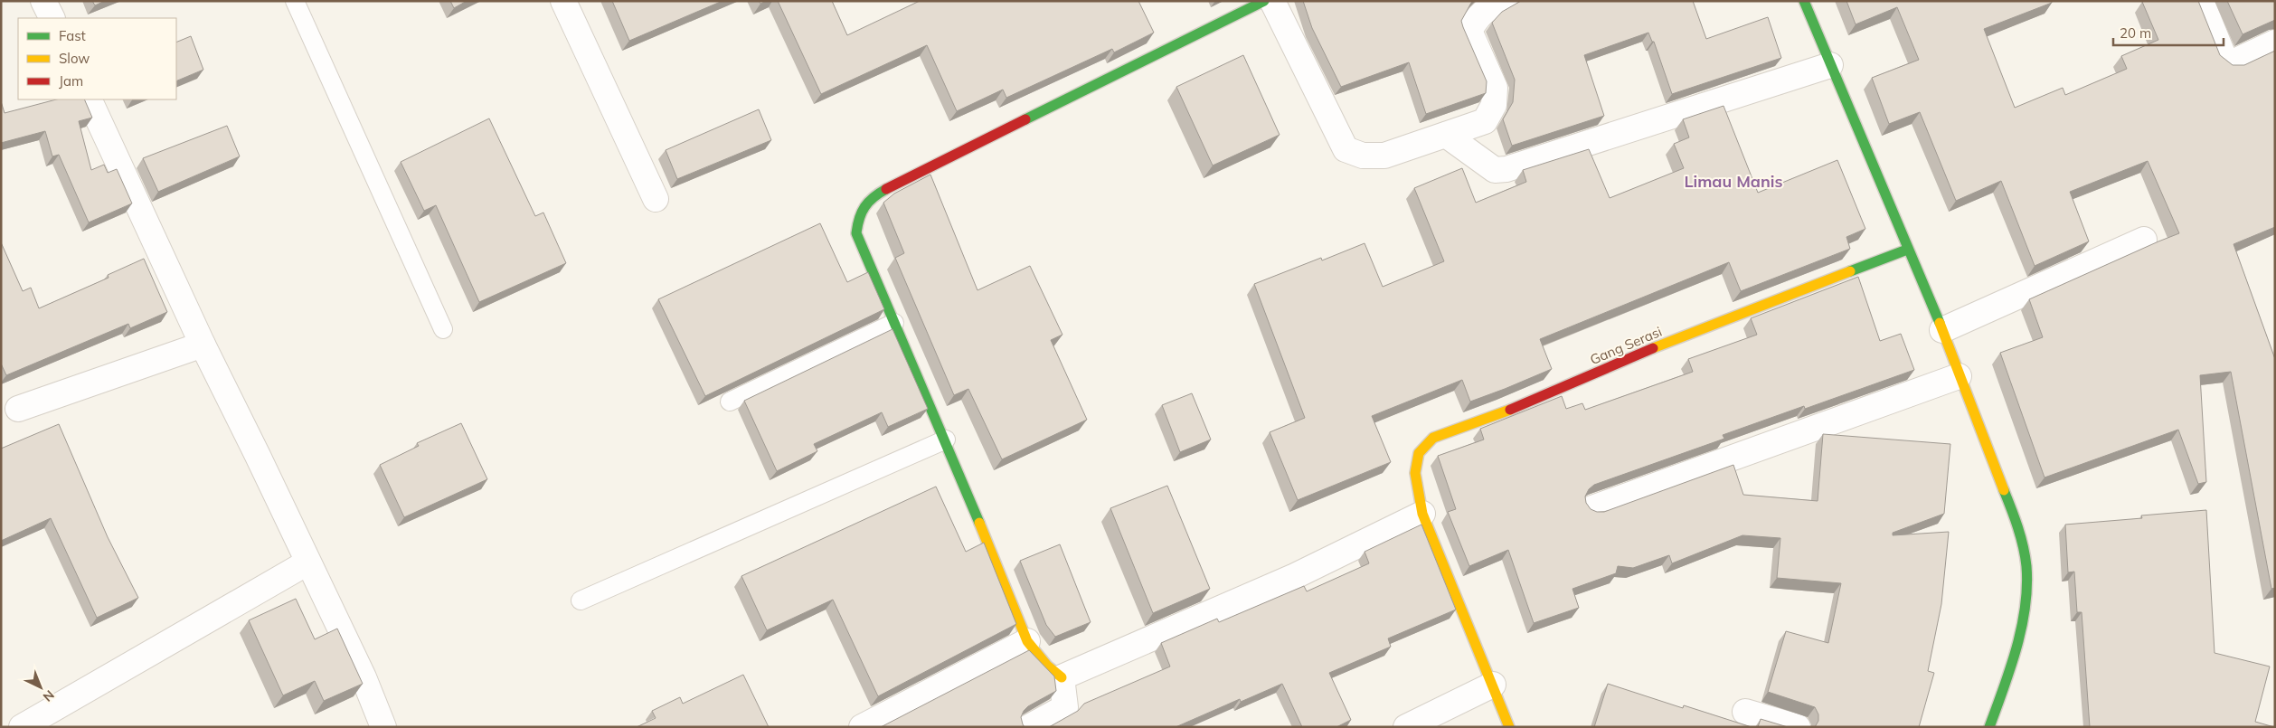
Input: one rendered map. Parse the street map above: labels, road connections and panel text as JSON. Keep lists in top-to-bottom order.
{
  "streets": {
    "street": ["Gang Serasi"]
  },
  "districts": ["Limau Manis"],
  "legend": ["Fast", "Slow", "Jam"],
  "scale_bar": "20 m",
  "north": "bottom right"
}
